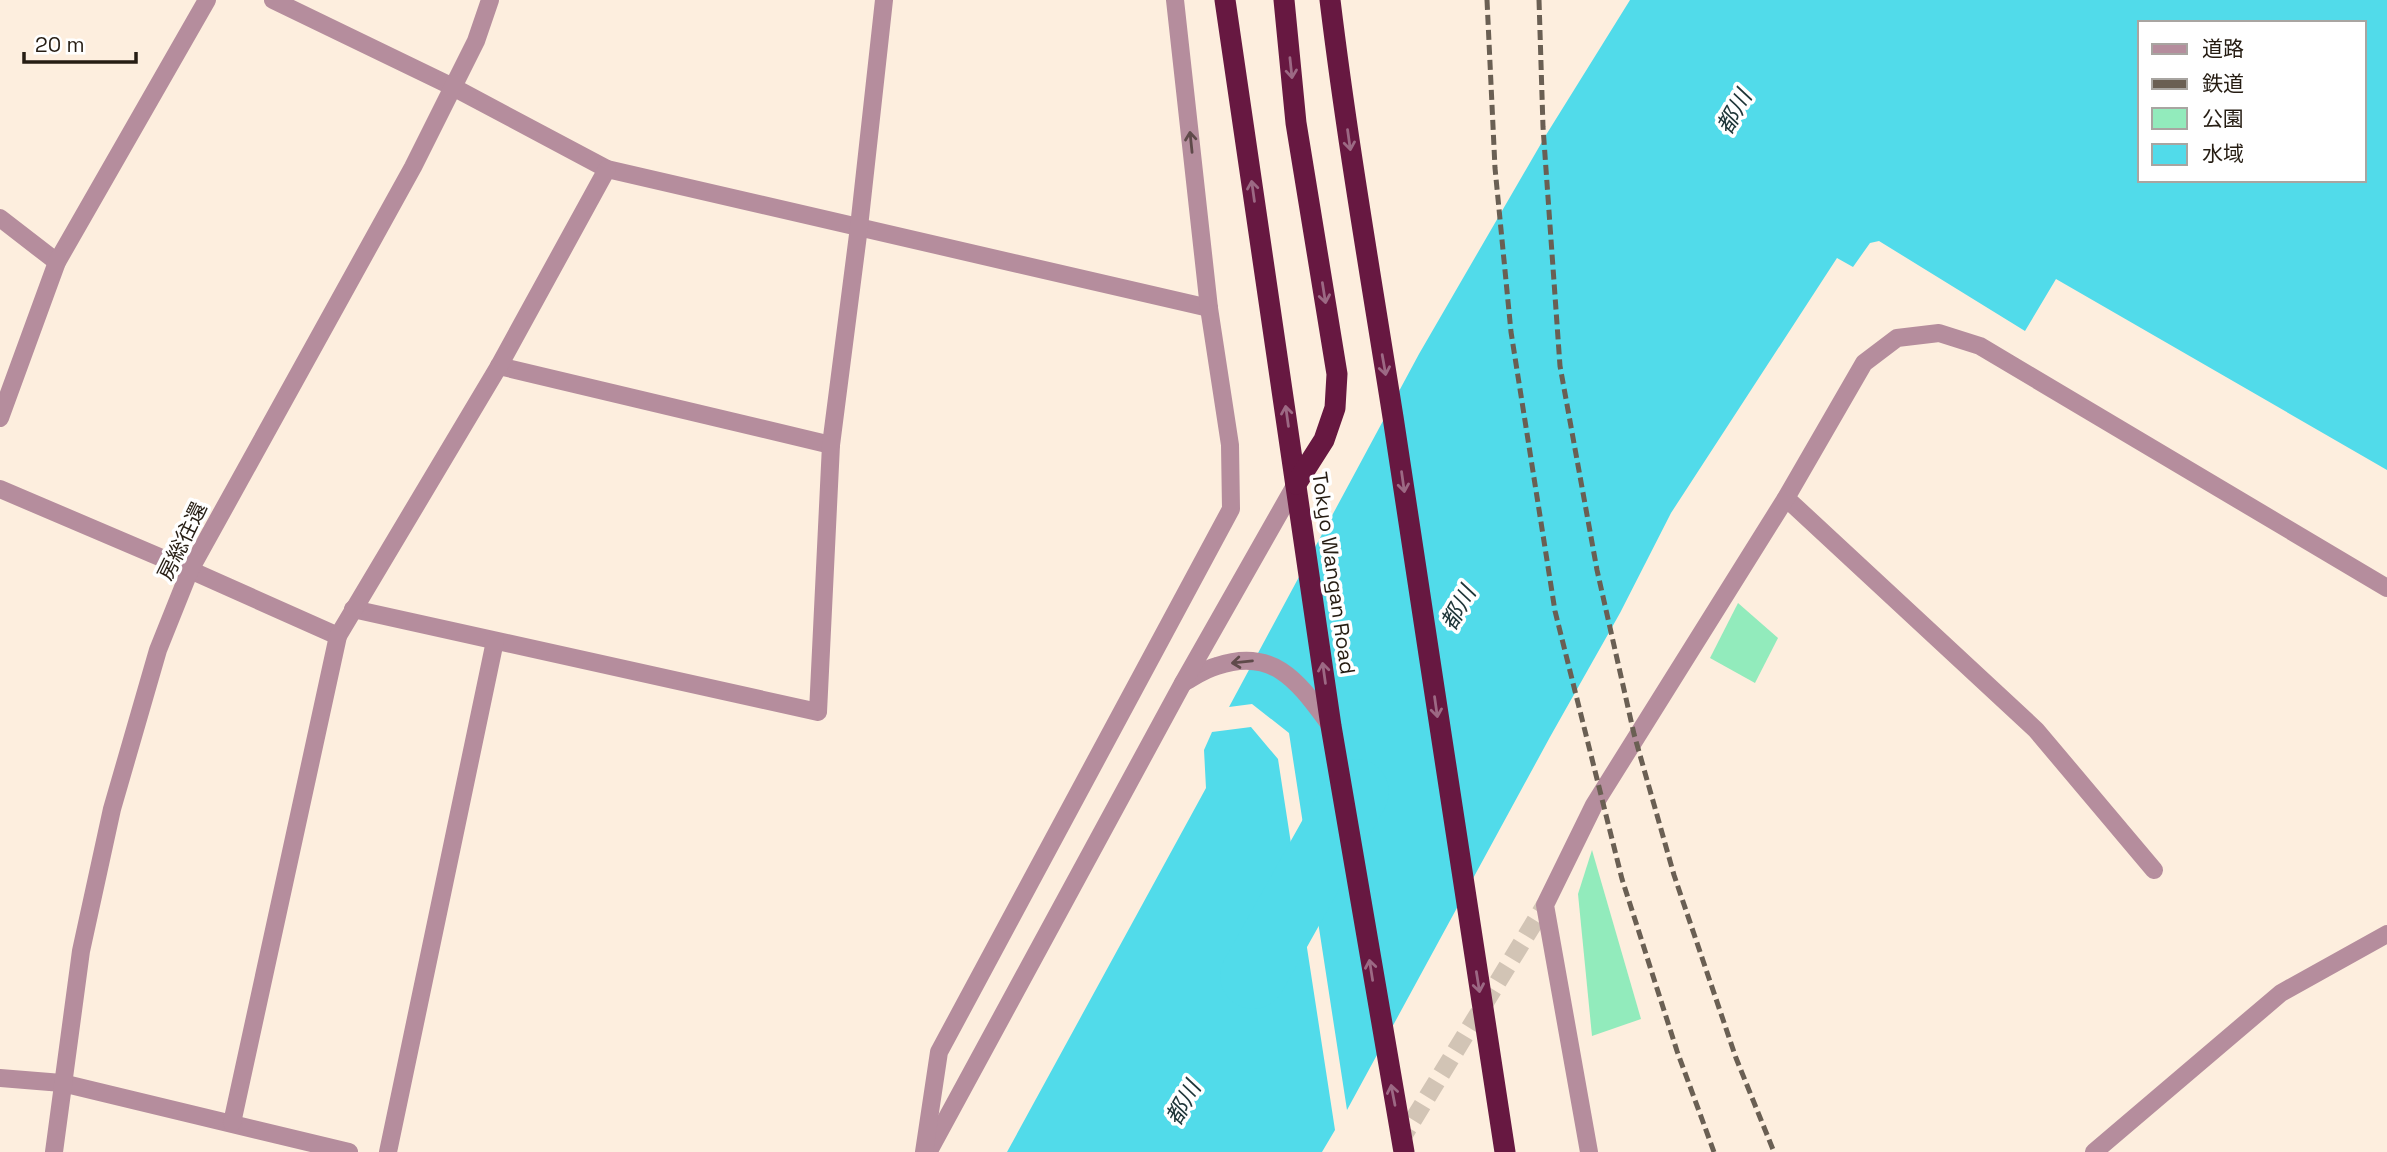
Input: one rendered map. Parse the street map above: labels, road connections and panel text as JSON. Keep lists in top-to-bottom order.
{
  "streets": {
    "highway": ["Tokyo Wangan Road"],
    "street": ["房総往還"]
  },
  "water": ["都川"],
  "legend": [
    "道路",
    "鉄道",
    "公園",
    "水域"
  ],
  "scale_bar": "20 m"
}
